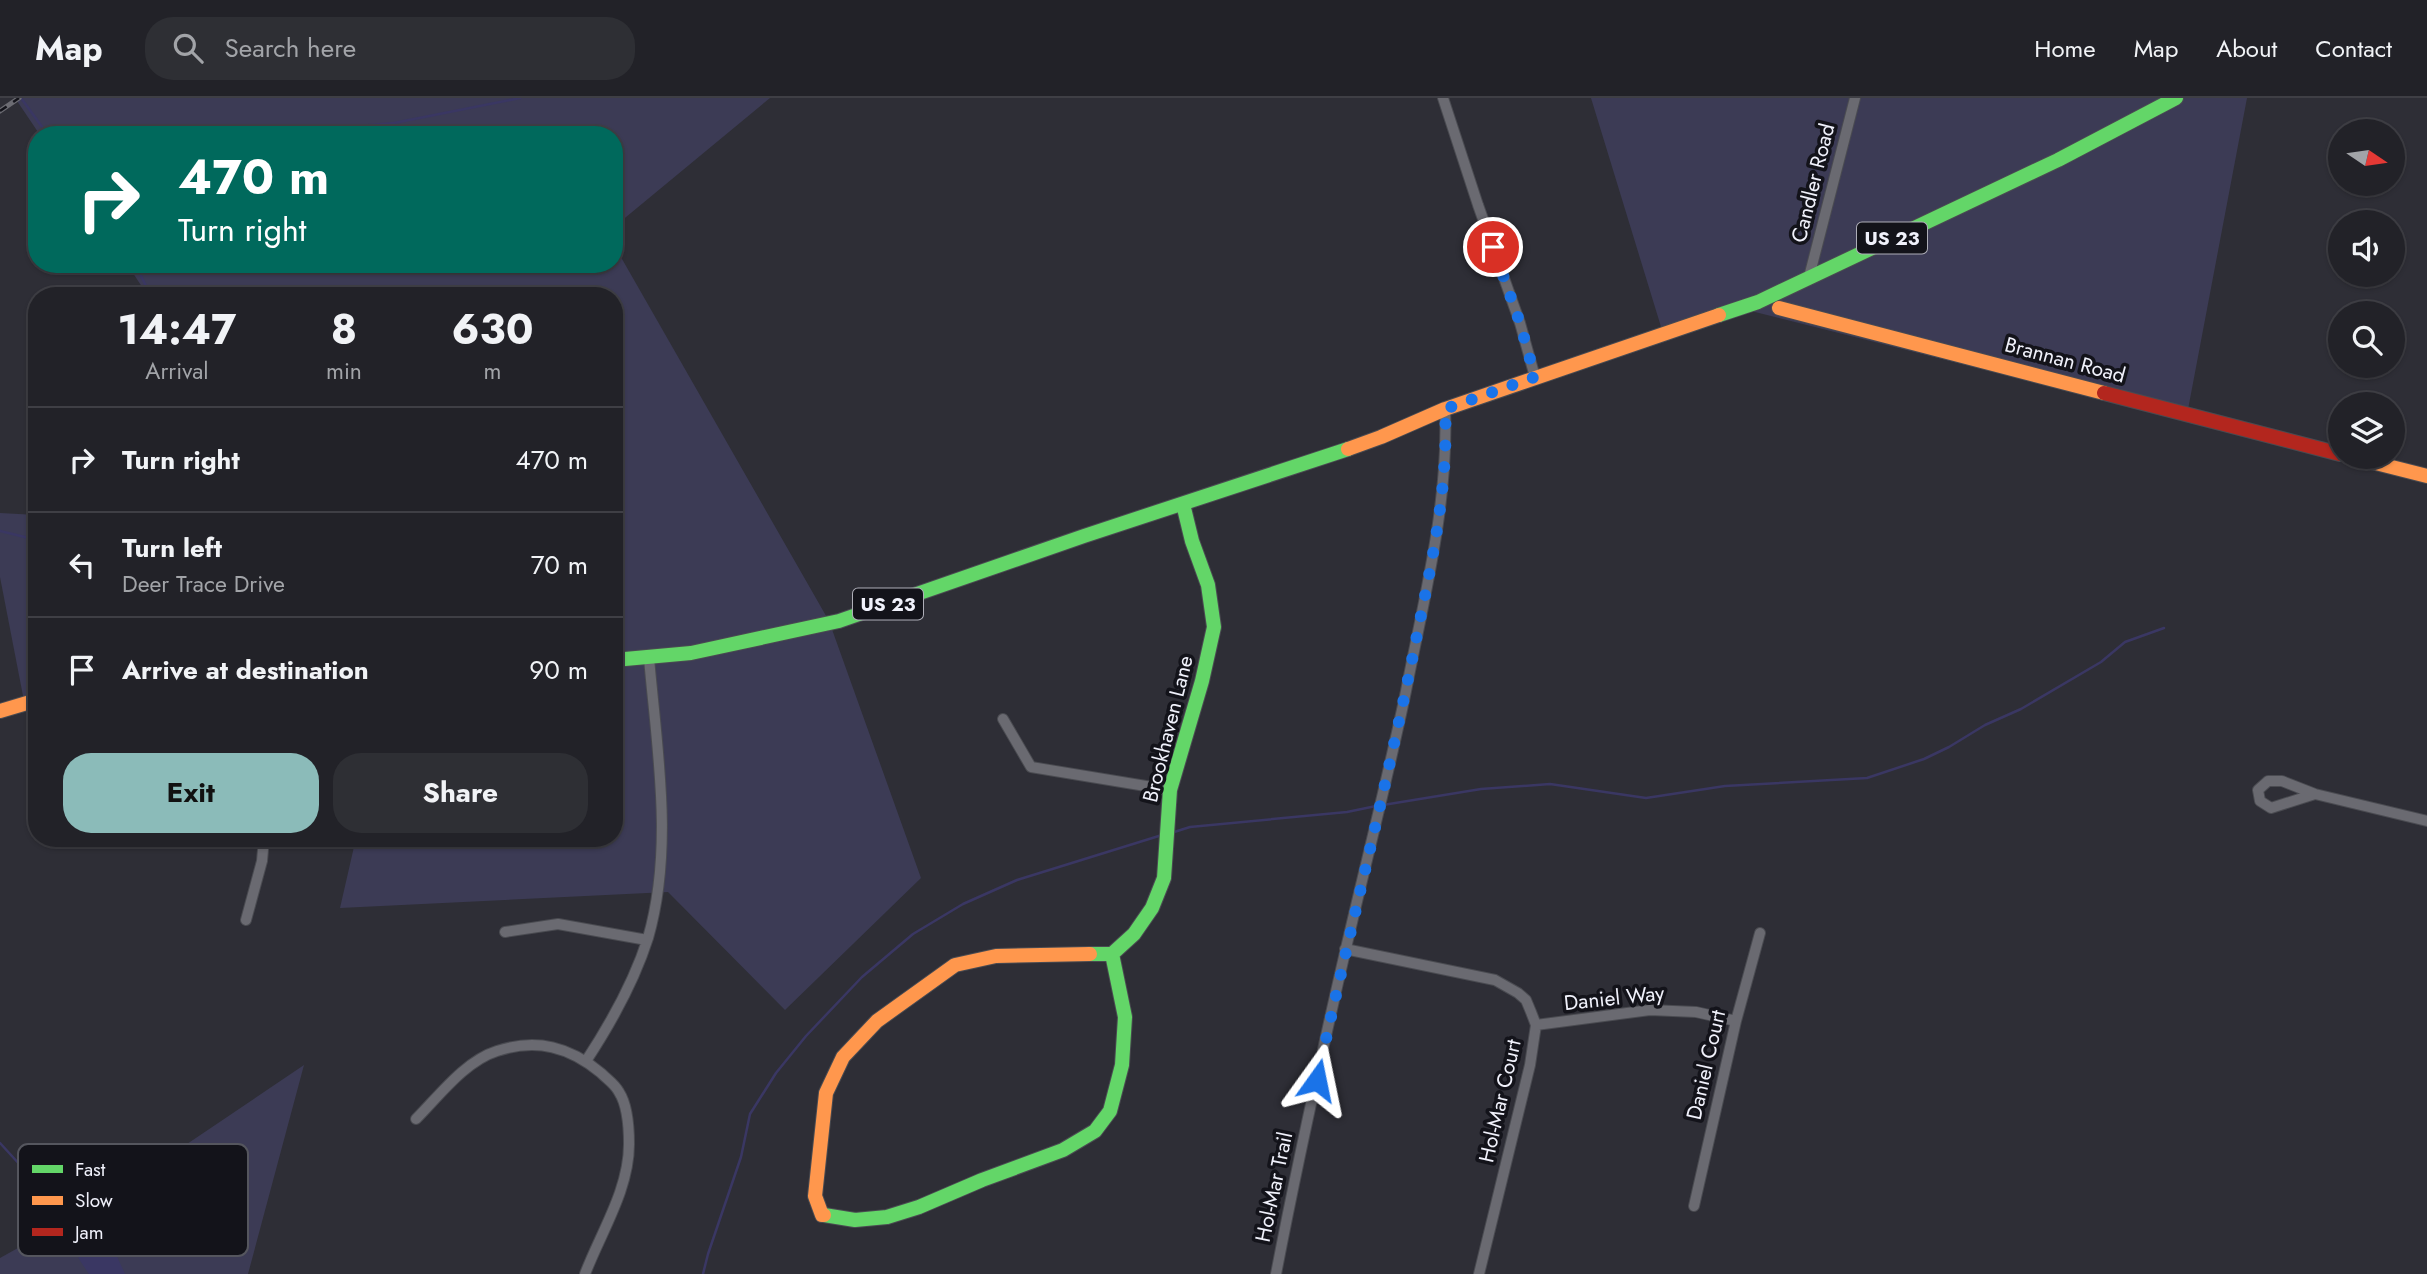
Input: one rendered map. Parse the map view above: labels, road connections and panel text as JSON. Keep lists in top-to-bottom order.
{
  "streets": {
    "street": [
      "Candler Road",
      "US 23",
      "Brannan Road",
      "Brookhaven Lane",
      "Daniel Way",
      "Daniel Court",
      "Hol-Mar Court",
      "Hol-Mar Trail"
    ]
  },
  "crossings": [
    ["Candler Road", "US 23"],
    ["US 23", "Brookhaven Lane"],
    ["US 23", "Hol-Mar Trail"],
    ["Daniel Way", "Daniel Court"],
    ["Daniel Way", "Hol-Mar Court"],
    ["Hol-Mar Court", "Hol-Mar Trail"]
  ],
  "legend": ["Fast", "Slow", "Jam"],
  "north": "right",
  "page": {
    "header": "Map",
    "search": "Search here",
    "nav": [
      "Home",
      "Map",
      "About",
      "Contact"
    ],
    "turn": ["470 m", "Turn right"],
    "eta": [
      "14:47",
      "Arrival",
      "8",
      "min",
      "630",
      "m"
    ],
    "list": [
      {
        "name": "Turn right",
        "value": "470 m"
      },
      {
        "name": "Turn left",
        "note": "Deer Trace Drive",
        "value": "70 m"
      },
      {
        "name": "Arrive at destination",
        "value": "90 m"
      }
    ],
    "buttons": ["Exit", "Share"]
  }
}
